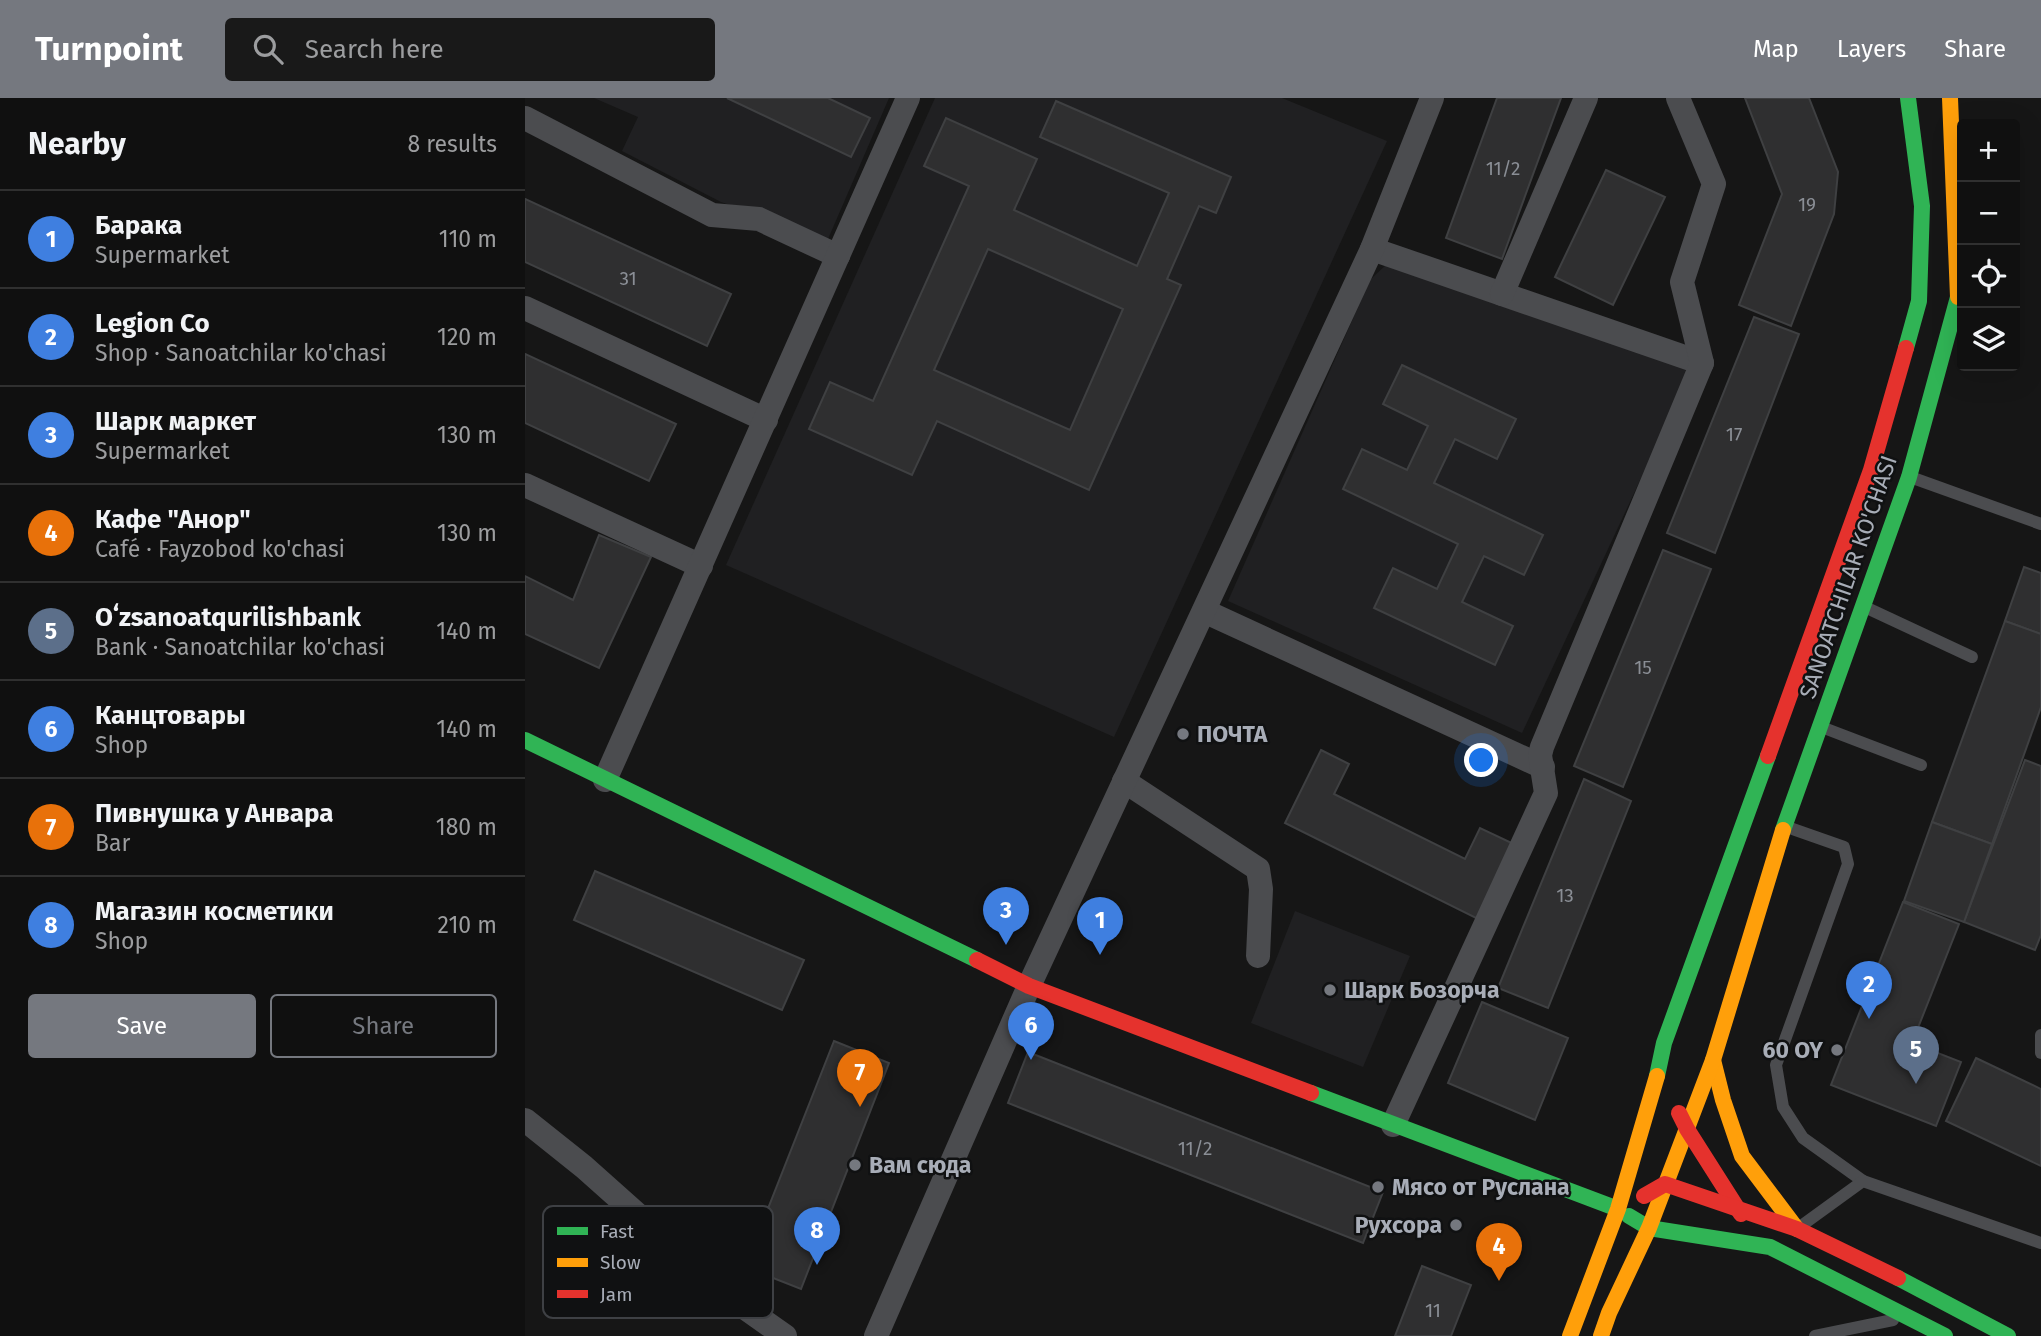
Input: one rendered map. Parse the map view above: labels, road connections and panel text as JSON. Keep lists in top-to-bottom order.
{
  "streets": {
    "main road": ["SANOATCHILAR KO'CHASI"]
  },
  "places": [
    "ПОЧТА",
    "Шарк Бозорча",
    "60 OY",
    "Вам сюда",
    "Мясо от Руслана",
    "Рухсора"
  ],
  "house_numbers": [
    "11/2",
    "19",
    "31",
    "17",
    "15",
    "13",
    "11/2",
    "11"
  ],
  "legend": ["Fast", "Slow", "Jam"],
  "page": {
    "header": "Turnpoint",
    "search": "Search here",
    "nav": ["Map", "Layers", "Share"],
    "heading": ["Nearby", "8 results"],
    "map_buttons": ["+", "−"],
    "list": [
      {
        "mark": "1",
        "name": "Барака",
        "note": "Supermarket",
        "value": "110 m"
      },
      {
        "mark": "2",
        "name": "Legion Co",
        "note": "Shop · Sanoatchilar ko'chasi",
        "value": "120 m"
      },
      {
        "mark": "3",
        "name": "Шарк маркет",
        "note": "Supermarket",
        "value": "130 m"
      },
      {
        "mark": "4",
        "name": "Кафе \"Анор\"",
        "note": "Café · Fayzobod ko'chasi",
        "value": "130 m"
      },
      {
        "mark": "5",
        "name": "Oʻzsanoatqurilishbank",
        "note": "Bank · Sanoatchilar ko'chasi",
        "value": "140 m"
      },
      {
        "mark": "6",
        "name": "Канцтовары",
        "note": "Shop",
        "value": "140 m"
      },
      {
        "mark": "7",
        "name": "Пивнушка у Анвара",
        "note": "Bar",
        "value": "180 m"
      },
      {
        "mark": "8",
        "name": "Магазин косметики",
        "note": "Shop",
        "value": "210 m"
      }
    ],
    "pins": [
      "3",
      "1",
      "2",
      "6",
      "5",
      "7",
      "8",
      "4"
    ],
    "buttons": ["Save", "Share"]
  }
}
